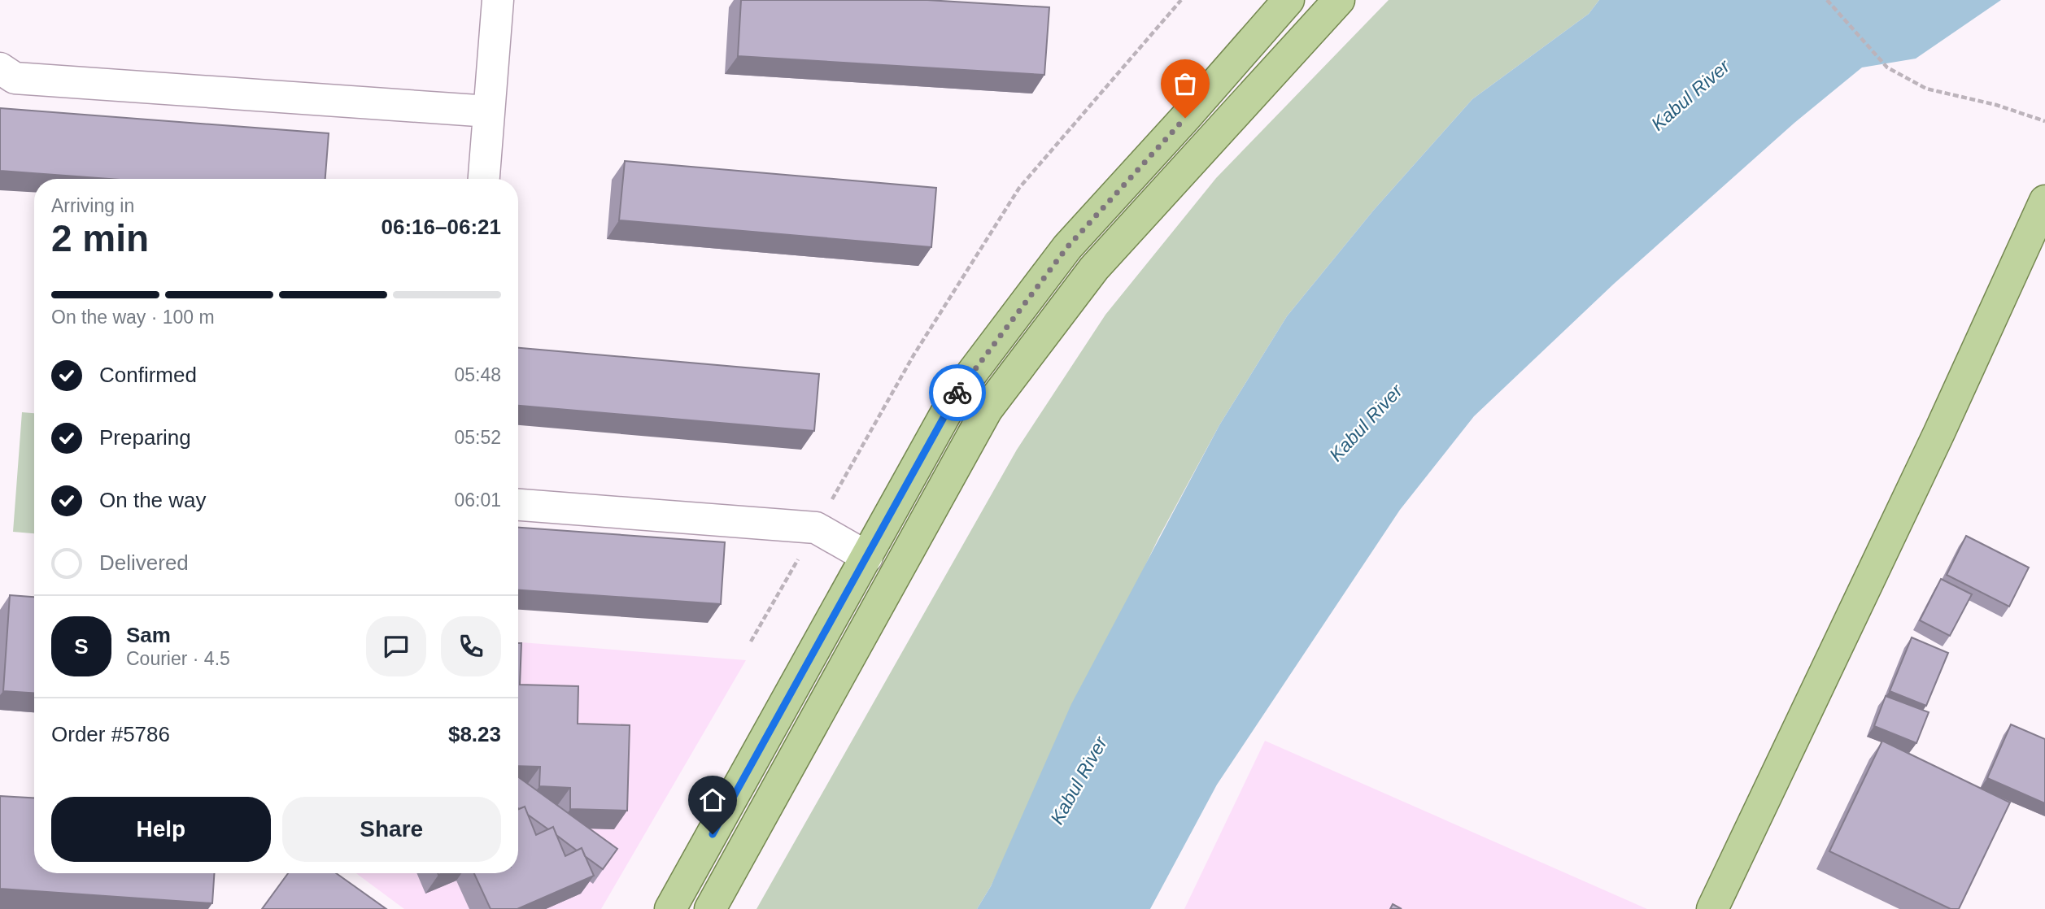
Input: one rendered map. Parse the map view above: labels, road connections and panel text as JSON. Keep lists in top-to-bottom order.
{
  "water": ["Kabul River"],
  "page": {
    "heading": ["2 min", "Arriving in", "06:16–06:21"],
    "panel": [
      "Sam",
      "Courier · 4.5",
      "Order #5786",
      "$8.23"
    ],
    "bar": "On the way · 100 m",
    "list": [
      ["Confirmed", "05:48"],
      ["Preparing", "05:52"],
      ["On the way", "06:01"],
      "Delivered"
    ],
    "round": "S",
    "buttons": ["Help", "Share"]
  }
}
